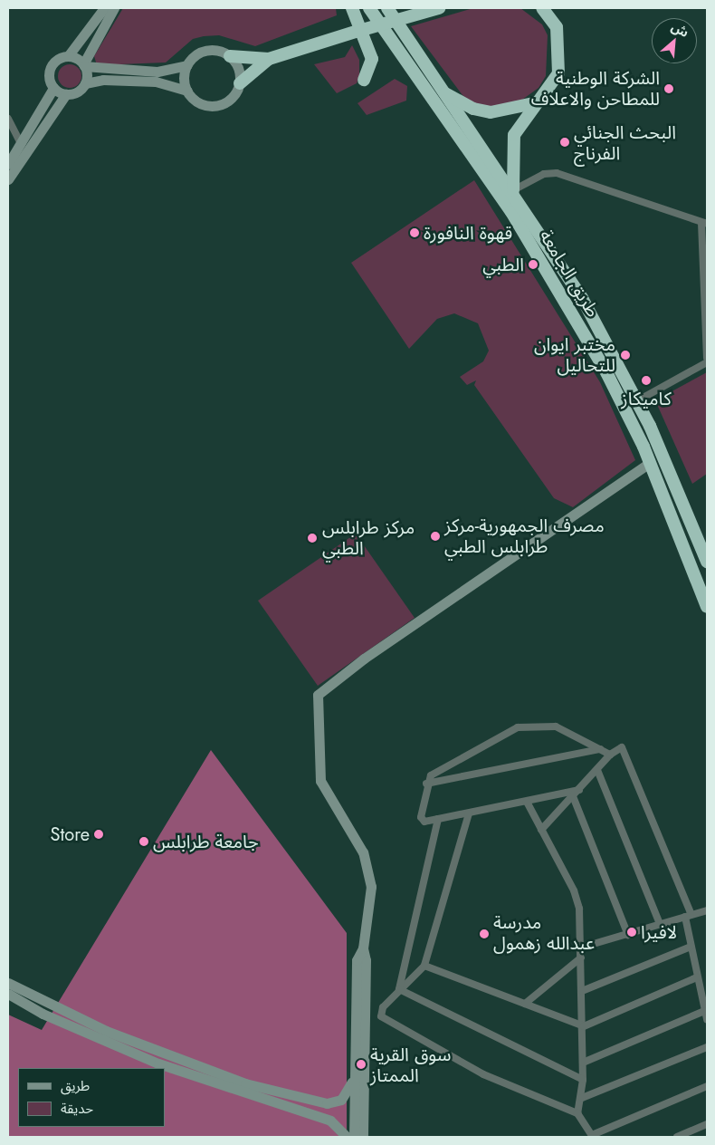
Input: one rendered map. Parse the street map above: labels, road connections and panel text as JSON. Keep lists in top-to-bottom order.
{
  "streets": {
    "highway": ["طريق الجامعة"]
  },
  "places": [
    "الشركة الوطنية للمطاحن والاعلاف",
    "البحث الجنائي الفرناج",
    "قهوة النافورة",
    "الطبي",
    "مختبر ايوان للتحاليل",
    "كاميكاز",
    "مصرف الجمهورية-مركز طرابلس الطبي",
    "مركز طرابلس الطبي",
    "Store",
    "جامعة طرابلس",
    "لافيرا",
    "مدرسة عبدالله زهمول",
    "سوق القرية الممتاز"
  ],
  "legend": ["طريق", "حديقة"],
  "north": "top right"
}
